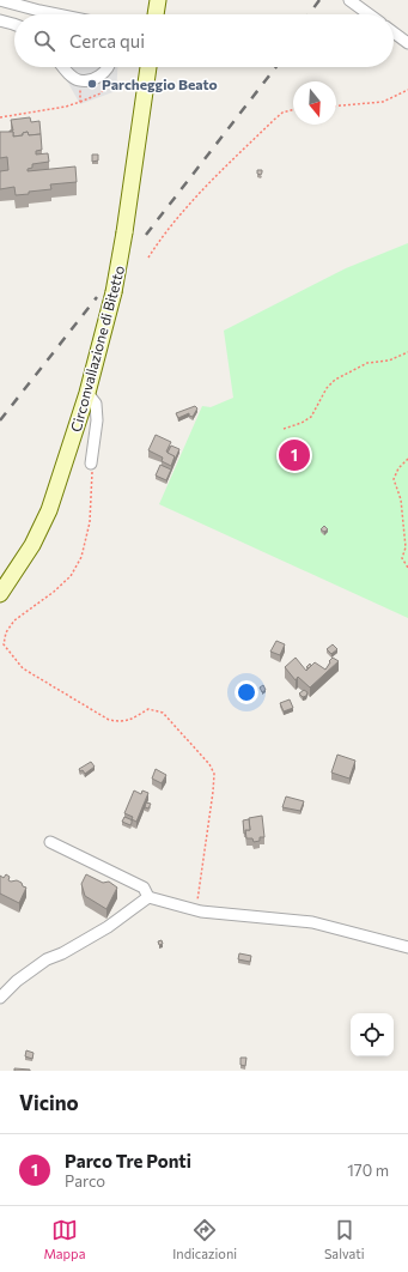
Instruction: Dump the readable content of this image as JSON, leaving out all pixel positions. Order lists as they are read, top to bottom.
{
  "streets": {
    "main road": ["Circonvallazione di Bitetto"]
  },
  "places": ["Parcheggio Beato"],
  "north": "bottom",
  "page": {
    "search": "Cerca qui",
    "pins": "1",
    "heading": "Vicino",
    "list": [
      {
        "mark": "1",
        "name": "Parco Tre Ponti",
        "note": "Parco",
        "value": "170 m"
      }
    ],
    "nav": ["Mappa", "Indicazioni", "Salvati"]
  }
}
